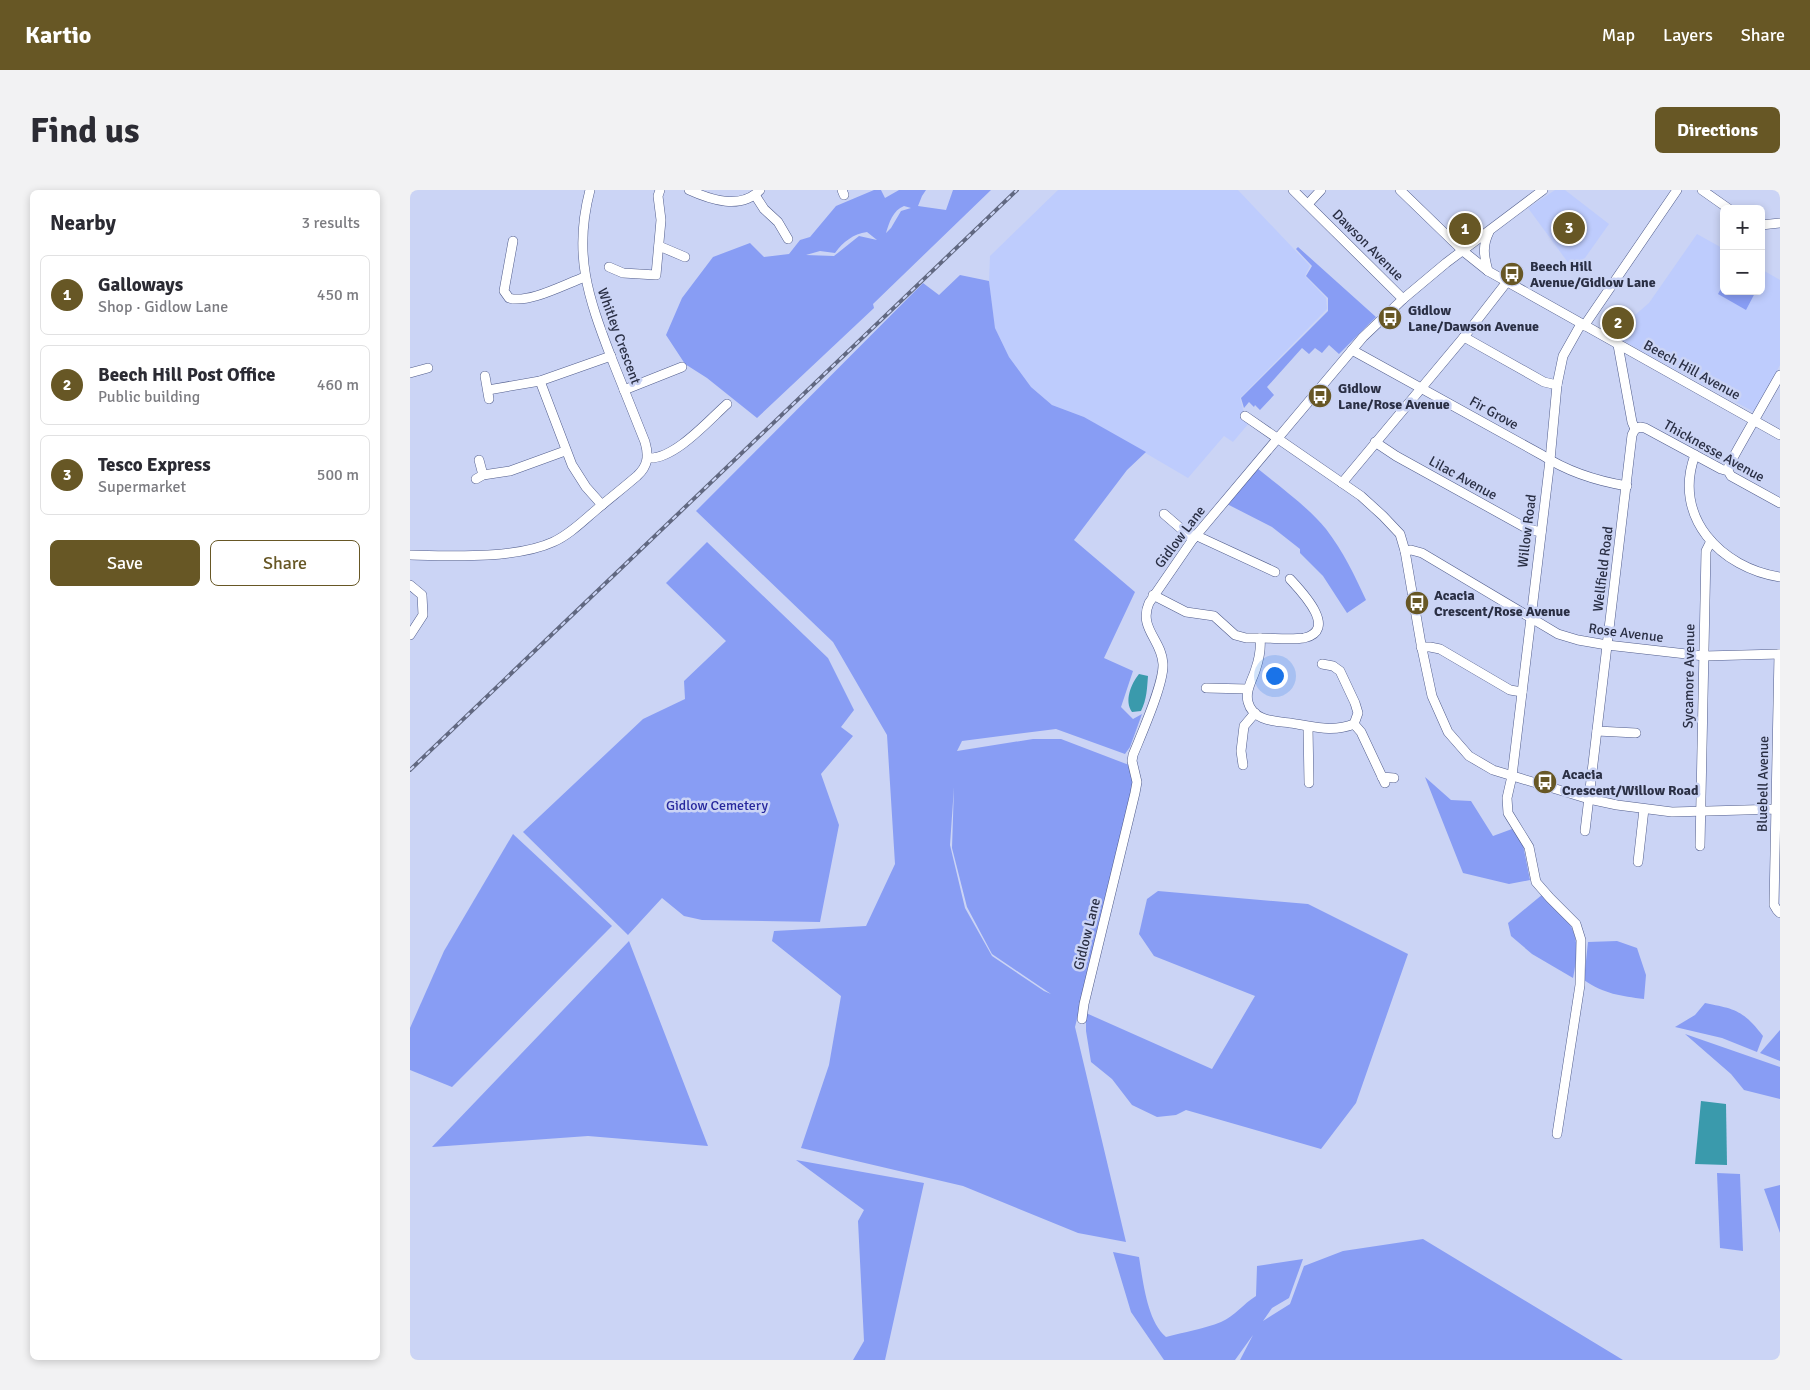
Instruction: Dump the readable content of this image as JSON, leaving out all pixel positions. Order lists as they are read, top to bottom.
{
  "streets": {
    "street": [
      "Dawson Avenue",
      "Whitley Crescent",
      "Beech Hill Avenue",
      "Fir Grove",
      "Thicknesse Avenue",
      "Lilac Avenue",
      "Willow Road",
      "Gidlow Lane",
      "Wellfield Road",
      "Rose Avenue",
      "Sycamore Avenue",
      "Bluebell Avenue"
    ]
  },
  "crossings": [
    ["Dawson Avenue", "Gidlow Lane"],
    ["Beech Hill Avenue", "Willow Road"],
    ["Beech Hill Avenue", "Gidlow Lane"],
    ["Beech Hill Avenue", "Wellfield Road"],
    ["Fir Grove", "Willow Road"],
    ["Fir Grove", "Gidlow Lane"],
    ["Fir Grove", "Wellfield Road"],
    ["Thicknesse Avenue", "Wellfield Road"],
    ["Lilac Avenue", "Willow Road"],
    ["Willow Road", "Rose Avenue"],
    ["Wellfield Road", "Rose Avenue"],
    ["Rose Avenue", "Sycamore Avenue"],
    ["Rose Avenue", "Bluebell Avenue"]
  ],
  "parks": ["Gidlow Cemetery"],
  "places": {
    "bus stop": [
      "Beech Hill Avenue/Gidlow Lane",
      "Gidlow Lane/Dawson Avenue",
      "Gidlow Lane/Rose Avenue",
      "Acacia Crescent/Rose Avenue",
      "Acacia Crescent/Willow Road"
    ]
  },
  "page": {
    "header": "Kartio",
    "nav": ["Map", "Layers", "Share"],
    "buttons": [
      "Directions",
      ["Save", "Share"]
    ],
    "title": "Find us",
    "heading": ["Nearby", "3 results"],
    "map_buttons": ["+", "−"],
    "pins": ["3", "1", "2"],
    "list": [
      {
        "mark": "1",
        "name": "Galloways",
        "note": "Shop · Gidlow Lane",
        "value": "450 m"
      },
      {
        "mark": "2",
        "name": "Beech Hill Post Office",
        "note": "Public building",
        "value": "460 m"
      },
      {
        "mark": "3",
        "name": "Tesco Express",
        "note": "Supermarket",
        "value": "500 m"
      }
    ]
  }
}
